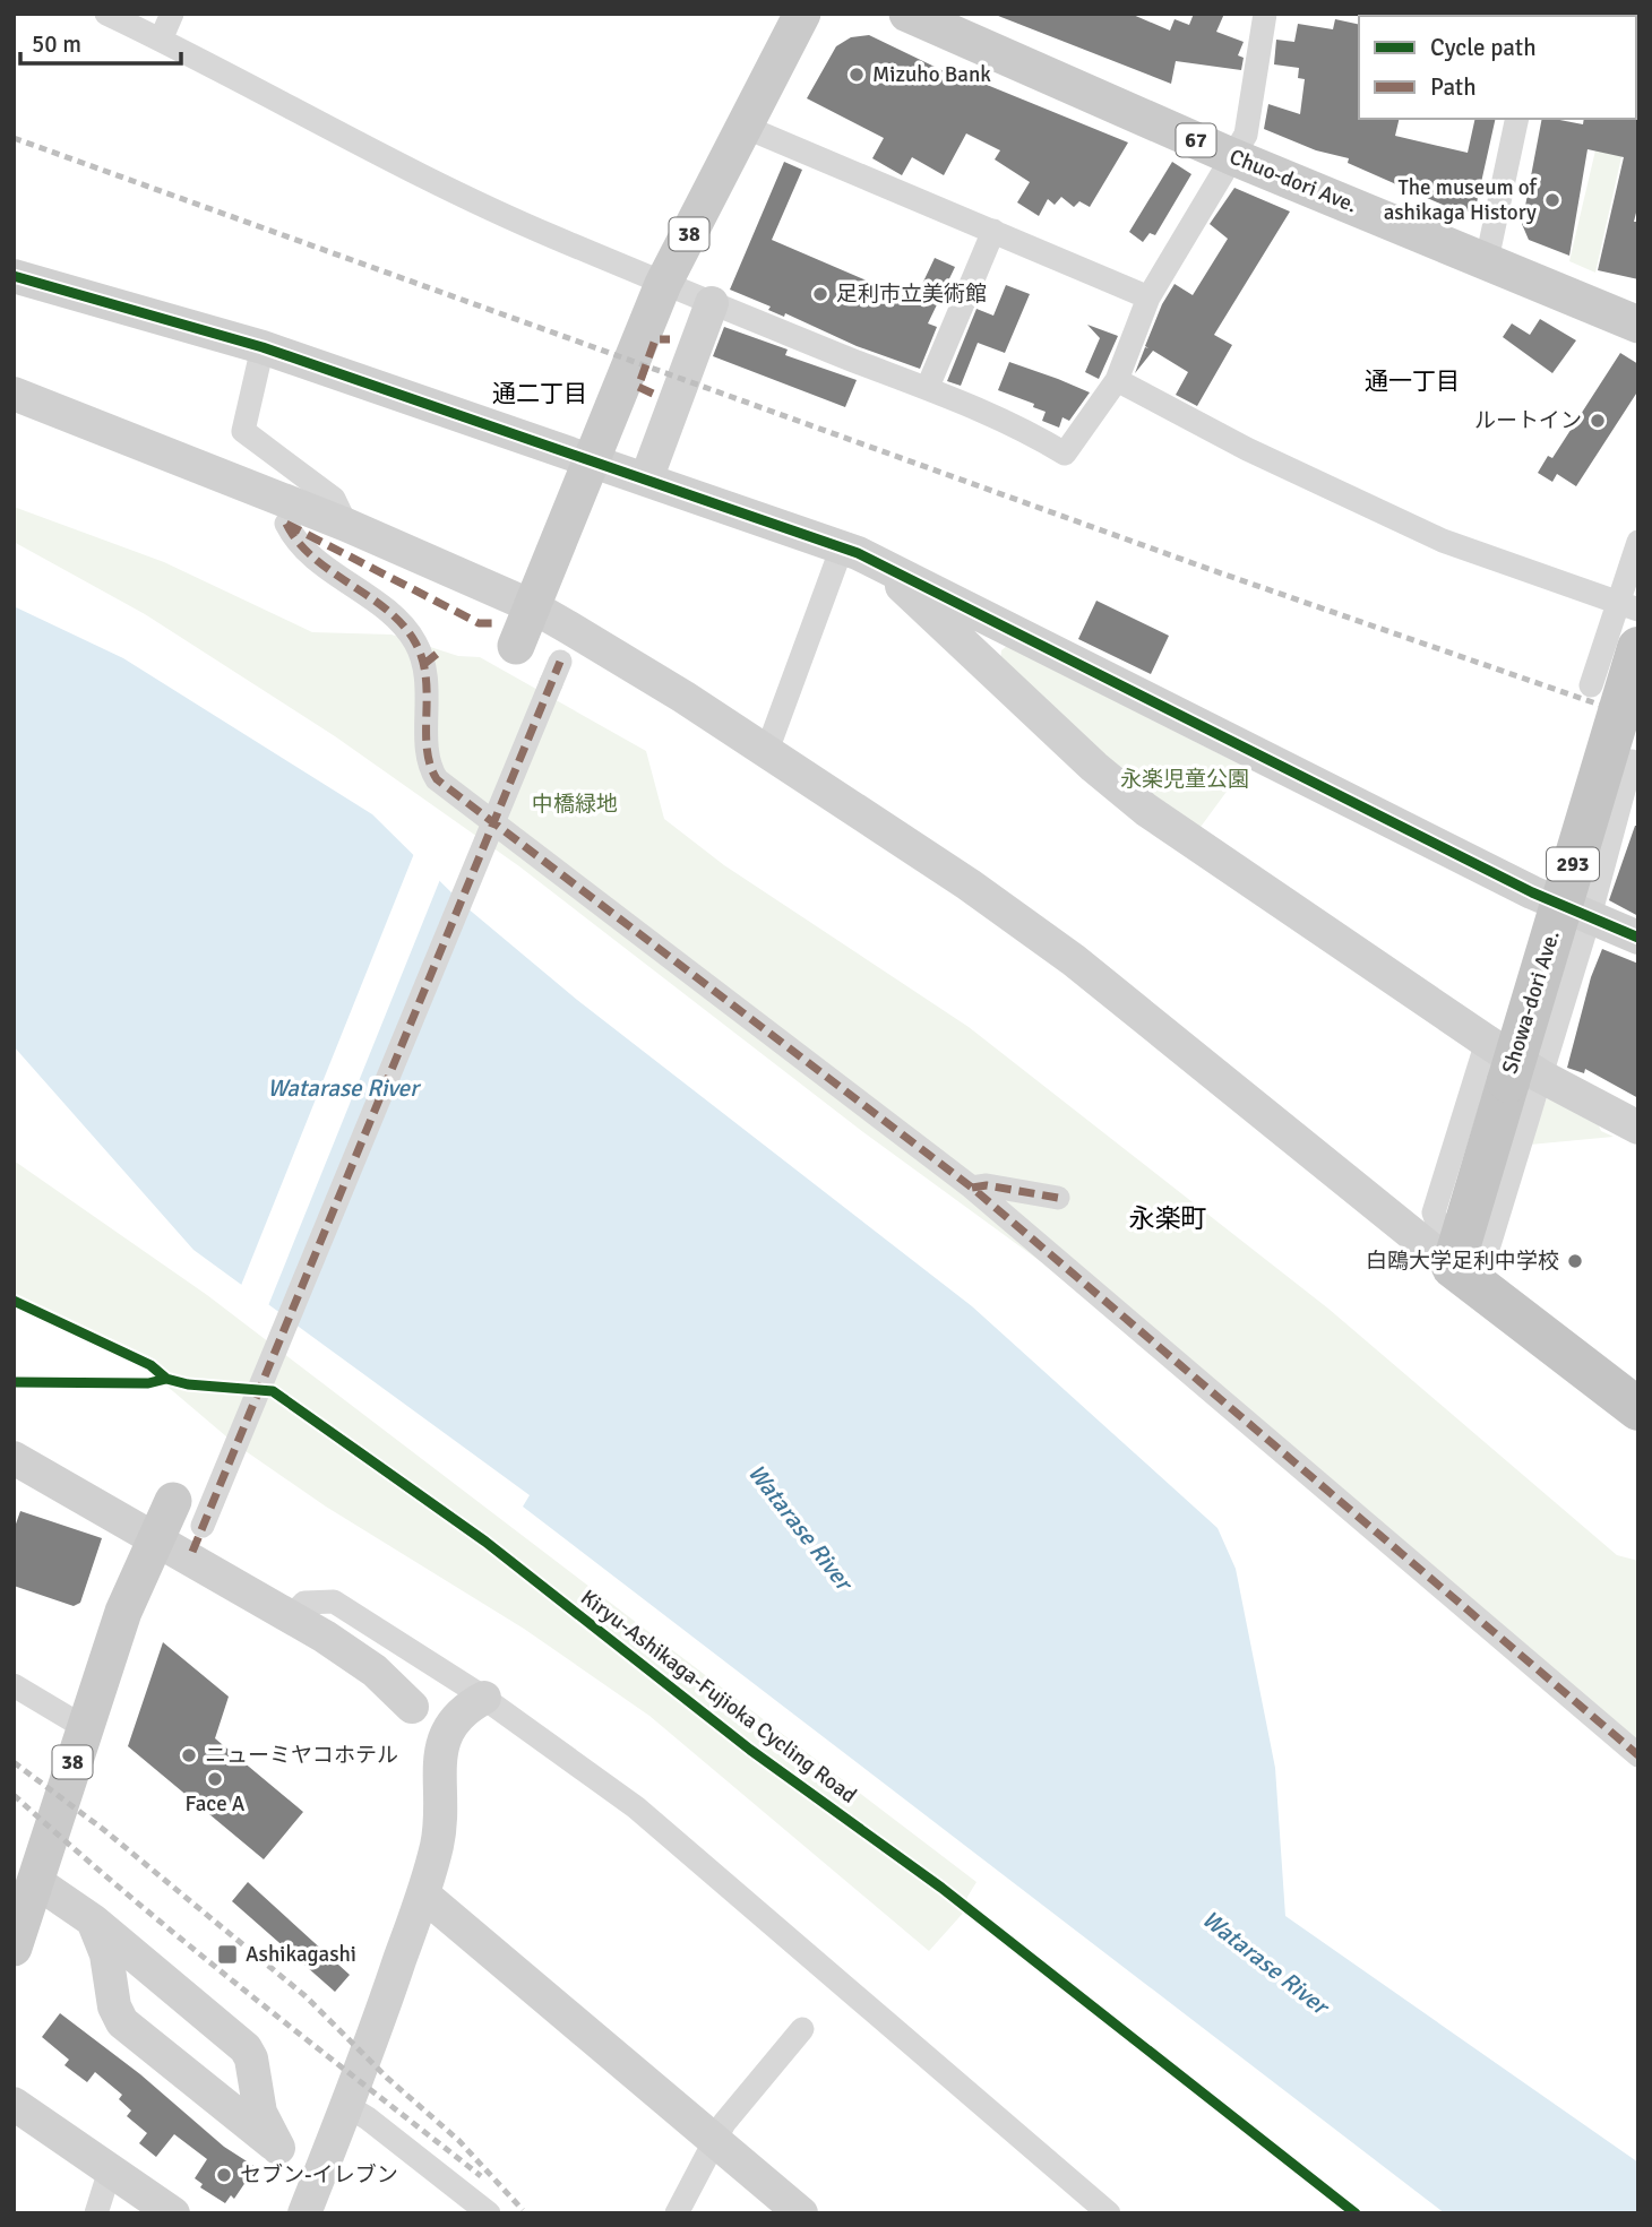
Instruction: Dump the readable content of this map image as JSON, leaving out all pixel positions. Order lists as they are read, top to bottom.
{
  "streets": {
    "highway": ["293", "Showa-dori Ave."],
    "main road": ["67", "Chuo-dori Ave.", "38"],
    "cycle path": ["Kiryu-Ashikaga-Fujioka Cycling Road"]
  },
  "districts": ["通一丁目", "通二丁目", "永楽町"],
  "water": ["Watarase River"],
  "parks": ["永楽児童公園", "中橋緑地"],
  "places": {
    "other": [
      "Mizuho Bank",
      "The museum of ashikaga History",
      "足利市立美術館",
      "ルートイン",
      "白鴎大学足利中学校",
      "ニューミヤコホテル",
      "Face A",
      "セブン-イレブン"
    ],
    "transit": ["Ashikagashi"]
  },
  "legend": ["Cycle path", "Path"],
  "scale_bar": "50 m"
}
